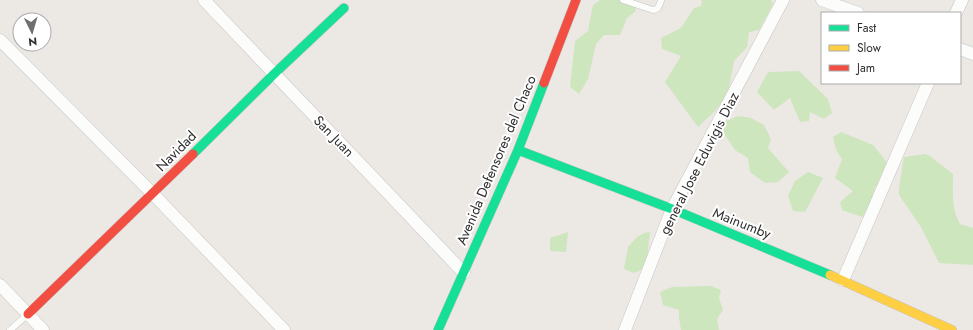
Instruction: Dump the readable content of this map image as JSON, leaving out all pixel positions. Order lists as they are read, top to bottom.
{
  "streets": {
    "street": [
      "San Juan",
      "Navidad",
      "Avenida Defensores del Chaco",
      "general Jose Eduvigis Diaz",
      "Mainumby"
    ]
  },
  "crossings": [
    ["San Juan", "Navidad"],
    ["San Juan", "Avenida Defensores del Chaco"],
    ["Avenida Defensores del Chaco", "Mainumby"],
    ["general Jose Eduvigis Diaz", "Mainumby"]
  ],
  "legend": ["Fast", "Slow", "Jam"],
  "north": "bottom"
}
